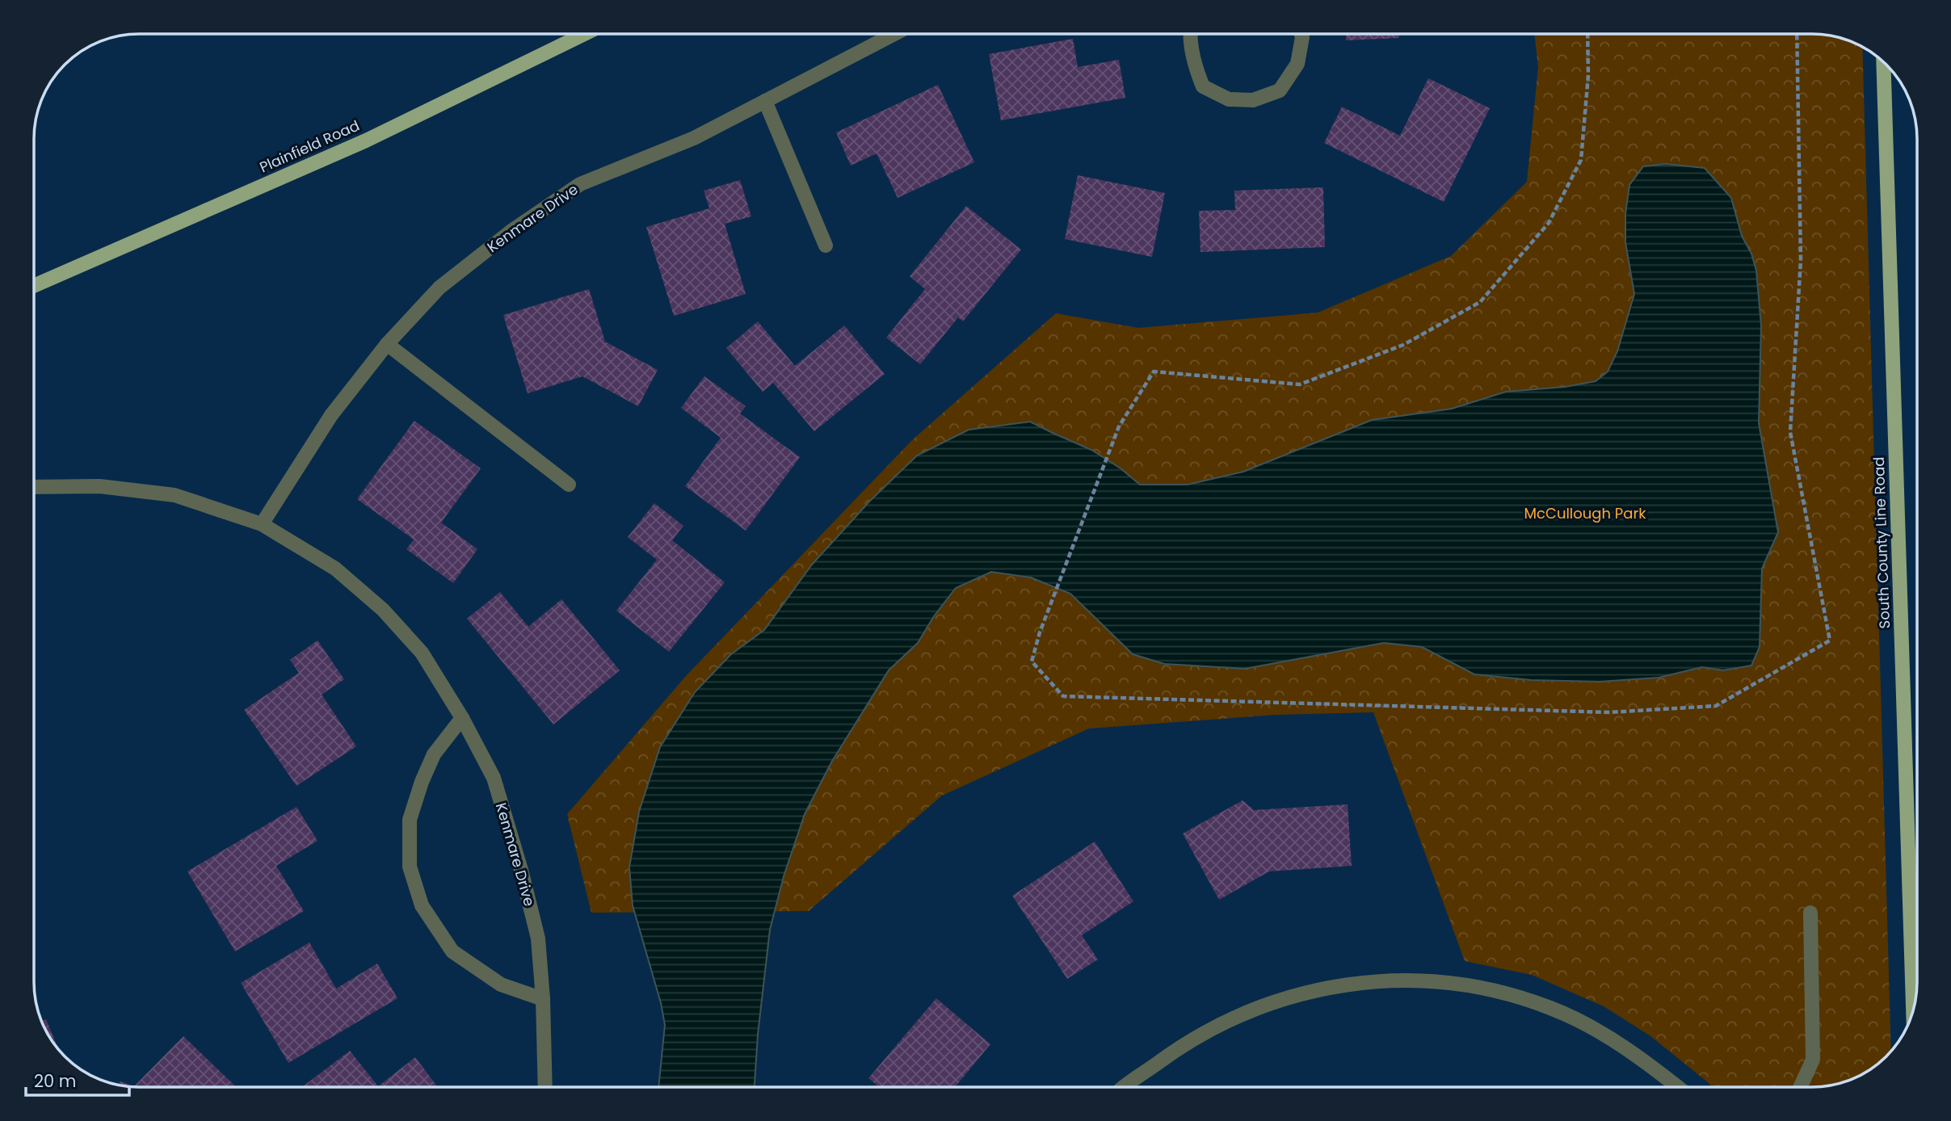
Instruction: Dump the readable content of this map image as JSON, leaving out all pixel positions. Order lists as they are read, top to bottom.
{
  "streets": {
    "main road": ["Plainfield Road", "South County Line Road"],
    "street": ["Kenmare Drive"]
  },
  "parks": ["McCullough Park"],
  "scale_bar": "20 m"
}
